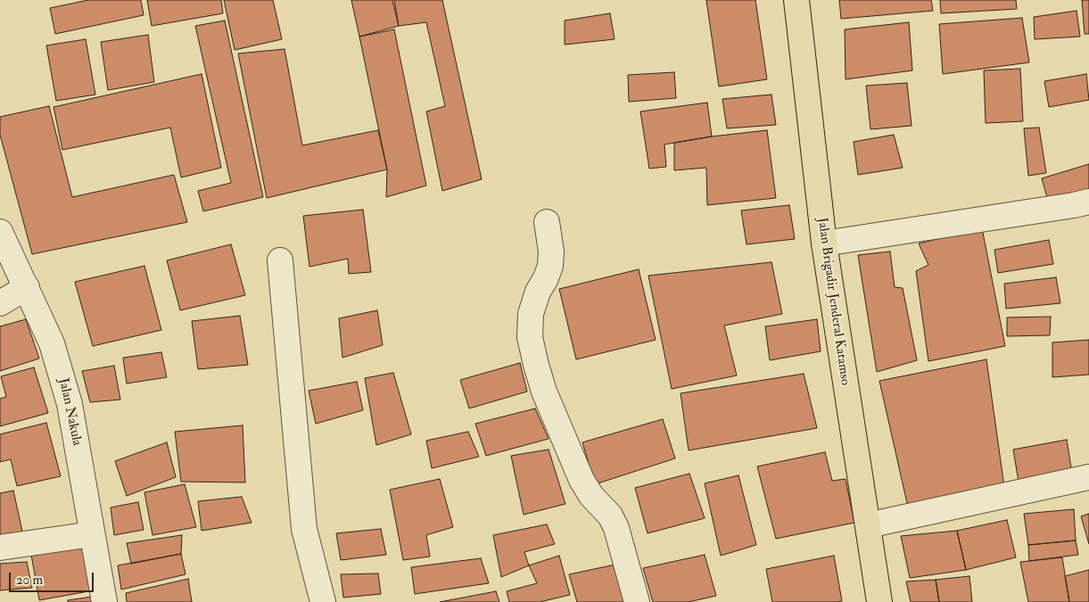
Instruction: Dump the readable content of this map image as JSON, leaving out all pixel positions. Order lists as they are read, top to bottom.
{
  "streets": {
    "main road": ["Jalan Brigadir Jenderal Katamso"],
    "street": ["Jalan Nakula"]
  },
  "scale_bar": "20 m"
}
